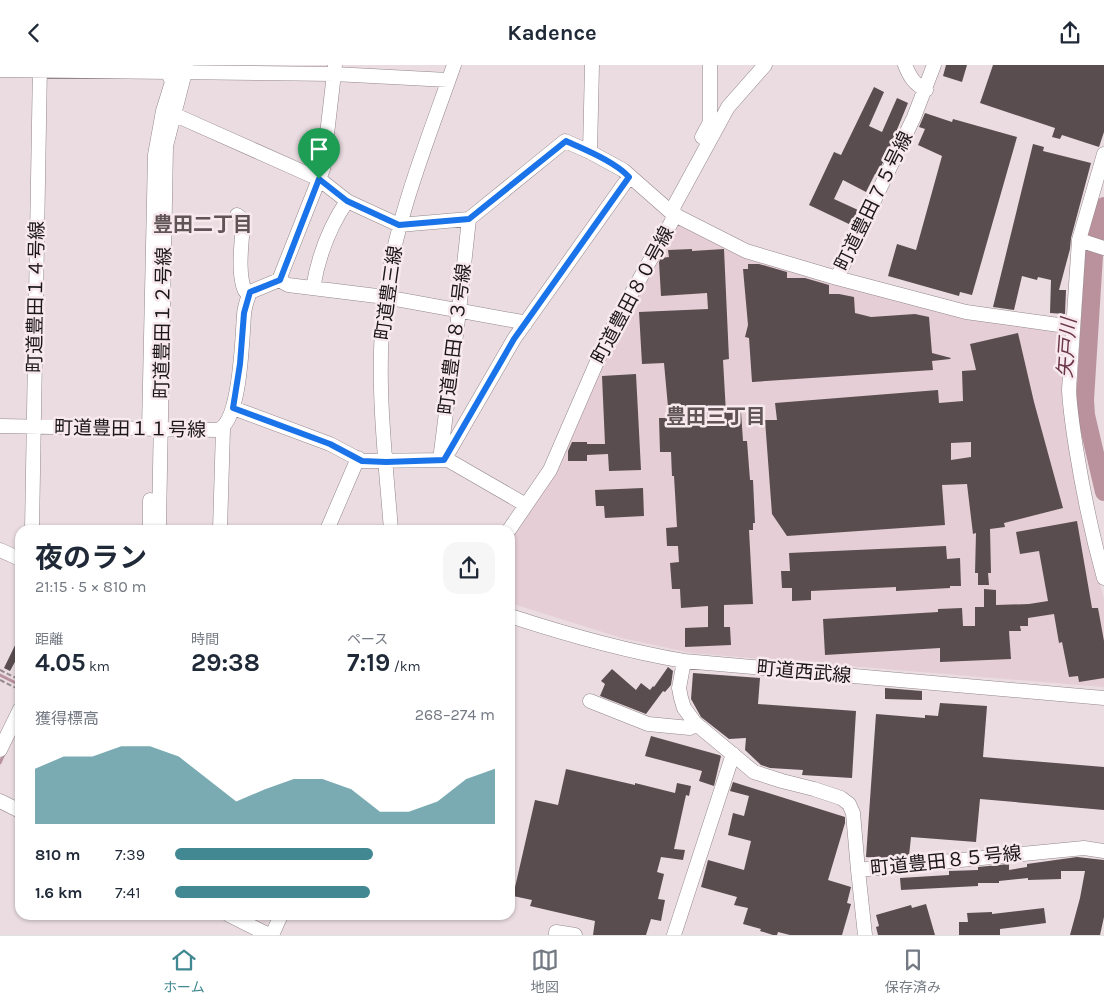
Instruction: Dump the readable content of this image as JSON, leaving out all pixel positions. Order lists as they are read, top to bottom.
{
  "streets": {
    "street": [
      "町道豊田７５号線",
      "町道豊三線",
      "町道豊田８０号線",
      "町道豊田１４号線",
      "町道豊田１２号線",
      "町道豊田８３号線",
      "町道豊田１１号線",
      "町道西武線",
      "町道豊田８５号線"
    ]
  },
  "crossings": [
    ["町道豊田７５号線", "町道豊田８０号線"],
    ["町道豊田７５号線", "町道豊田８３号線"],
    ["町道豊田１４号線", "町道豊田１１号線"],
    ["町道豊田１２号線", "町道豊田１１号線"],
    ["町道西武線", "町道豊田８５号線"]
  ],
  "districts": ["豊田二丁目", "豊田三丁目"],
  "water": ["矢戸川"],
  "page": {
    "header": "Kadence",
    "heading": ["夜のラン", "21:15 · 5 × 810 m"],
    "stats": [
      ["距離", "4.05 km"],
      ["時間", "29:38"],
      ["ペース", "7:19 /km"]
    ],
    "chart": ["獲得標高", "268–274 m"],
    "list": [
      {
        "name": "810 m",
        "note": "7:39"
      },
      {
        "name": "1.6 km",
        "note": "7:41"
      }
    ],
    "tabs": ["ホーム", "地図", "保存済み"]
  }
}
